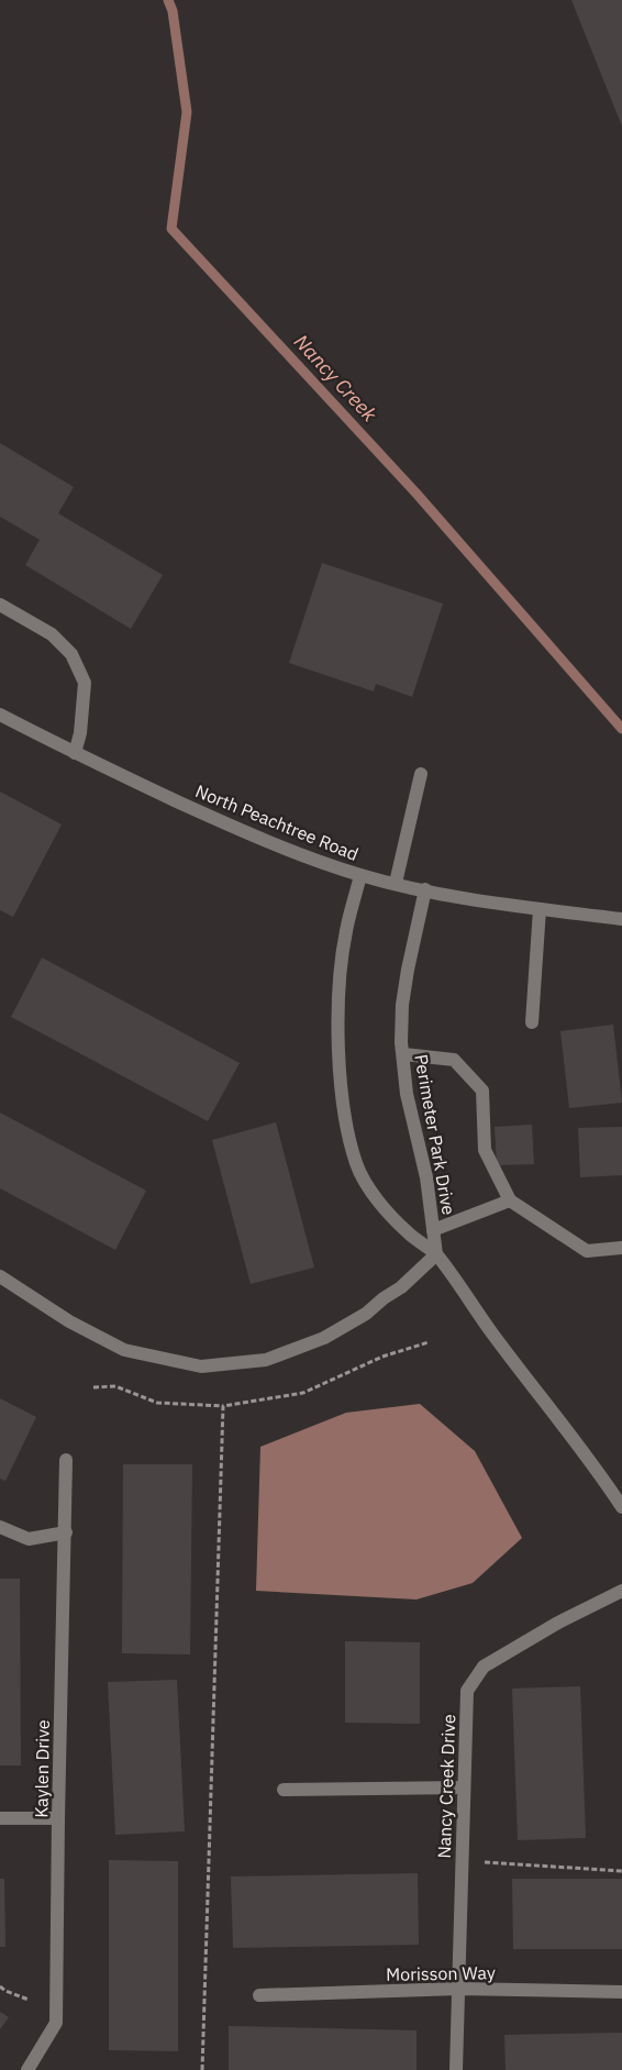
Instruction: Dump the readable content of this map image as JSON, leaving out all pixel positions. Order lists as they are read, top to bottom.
{
  "streets": {
    "street": [
      "North Peachtree Road",
      "Perimeter Park Drive",
      "Kaylen Drive",
      "Nancy Creek Drive",
      "Morisson Way"
    ]
  },
  "crossings": [
    ["North Peachtree Road", "Perimeter Park Drive"],
    ["Nancy Creek Drive", "Morisson Way"]
  ],
  "water": ["Nancy Creek"]
}
